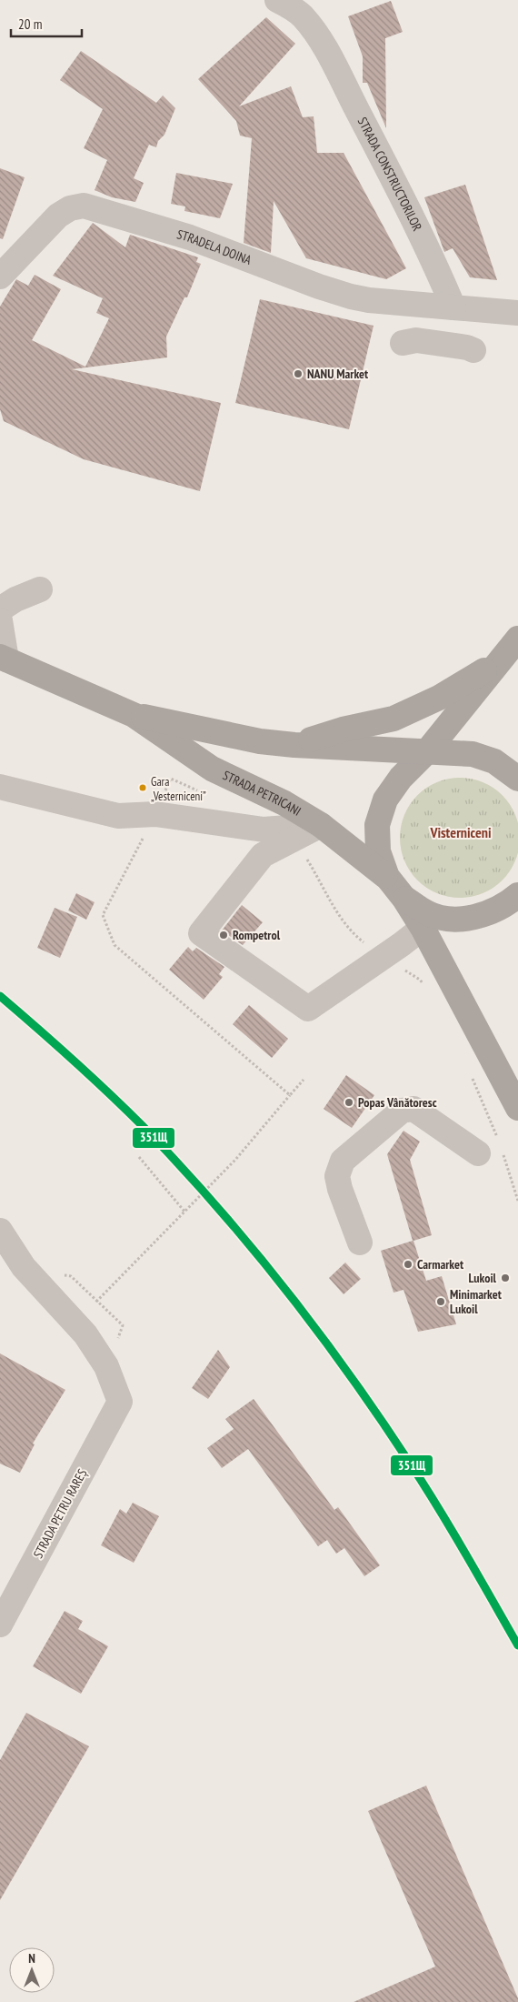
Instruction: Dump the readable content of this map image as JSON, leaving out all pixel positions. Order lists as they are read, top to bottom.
{
  "streets": {
    "main road": ["STRADA PETRICANI"],
    "street": ["STRADA CONSTRUCTORILOR", "STRADELA DOINA", "STRADA PETRU RAREȘ"]
  },
  "crossings": [
    ["STRADA CONSTRUCTORILOR", "STRADELA DOINA"]
  ],
  "districts": ["Visterniceni"],
  "places": [
    "NANU Market",
    "Gara „Vesterniceni”",
    "Rompetrol",
    "Popas Vânătoresc",
    "Carmarket",
    "Lukoil",
    "Minimarket Lukoil"
  ],
  "lines": ["transit line 351Щ"],
  "scale_bar": "20 m",
  "north": "top"
}
